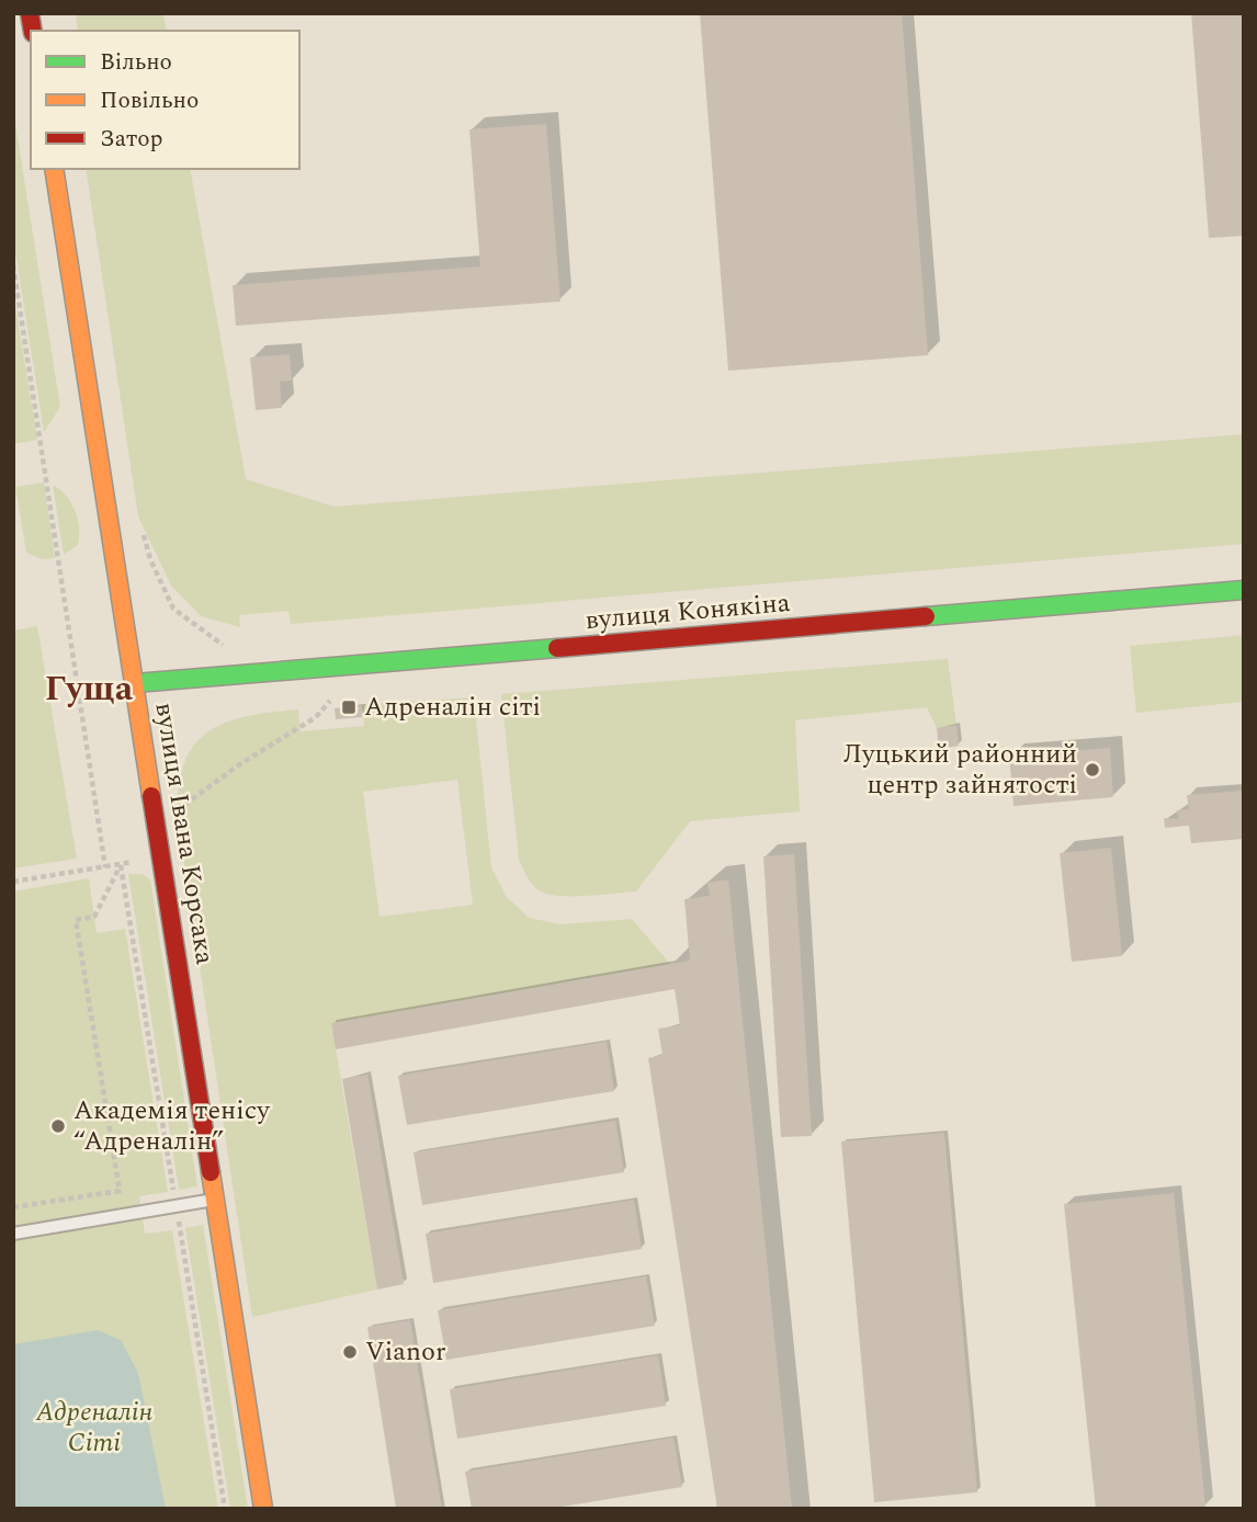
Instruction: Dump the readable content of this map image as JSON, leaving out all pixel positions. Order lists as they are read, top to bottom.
{
  "streets": {
    "street": ["вулиця Конякіна", "вулиця Івана Корсака"]
  },
  "crossings": [
    ["вулиця Конякіна", "вулиця Івана Корсака"]
  ],
  "districts": ["Гуща"],
  "parks": ["Адреналін Сіті"],
  "places": {
    "transit": ["Адреналін сіті"],
    "other": ["Луцький районний центр зайнятості", "Академія тенісу “Адреналін”", "Vianor"]
  },
  "legend": ["Вільно", "Повільно", "Затор"]
}
